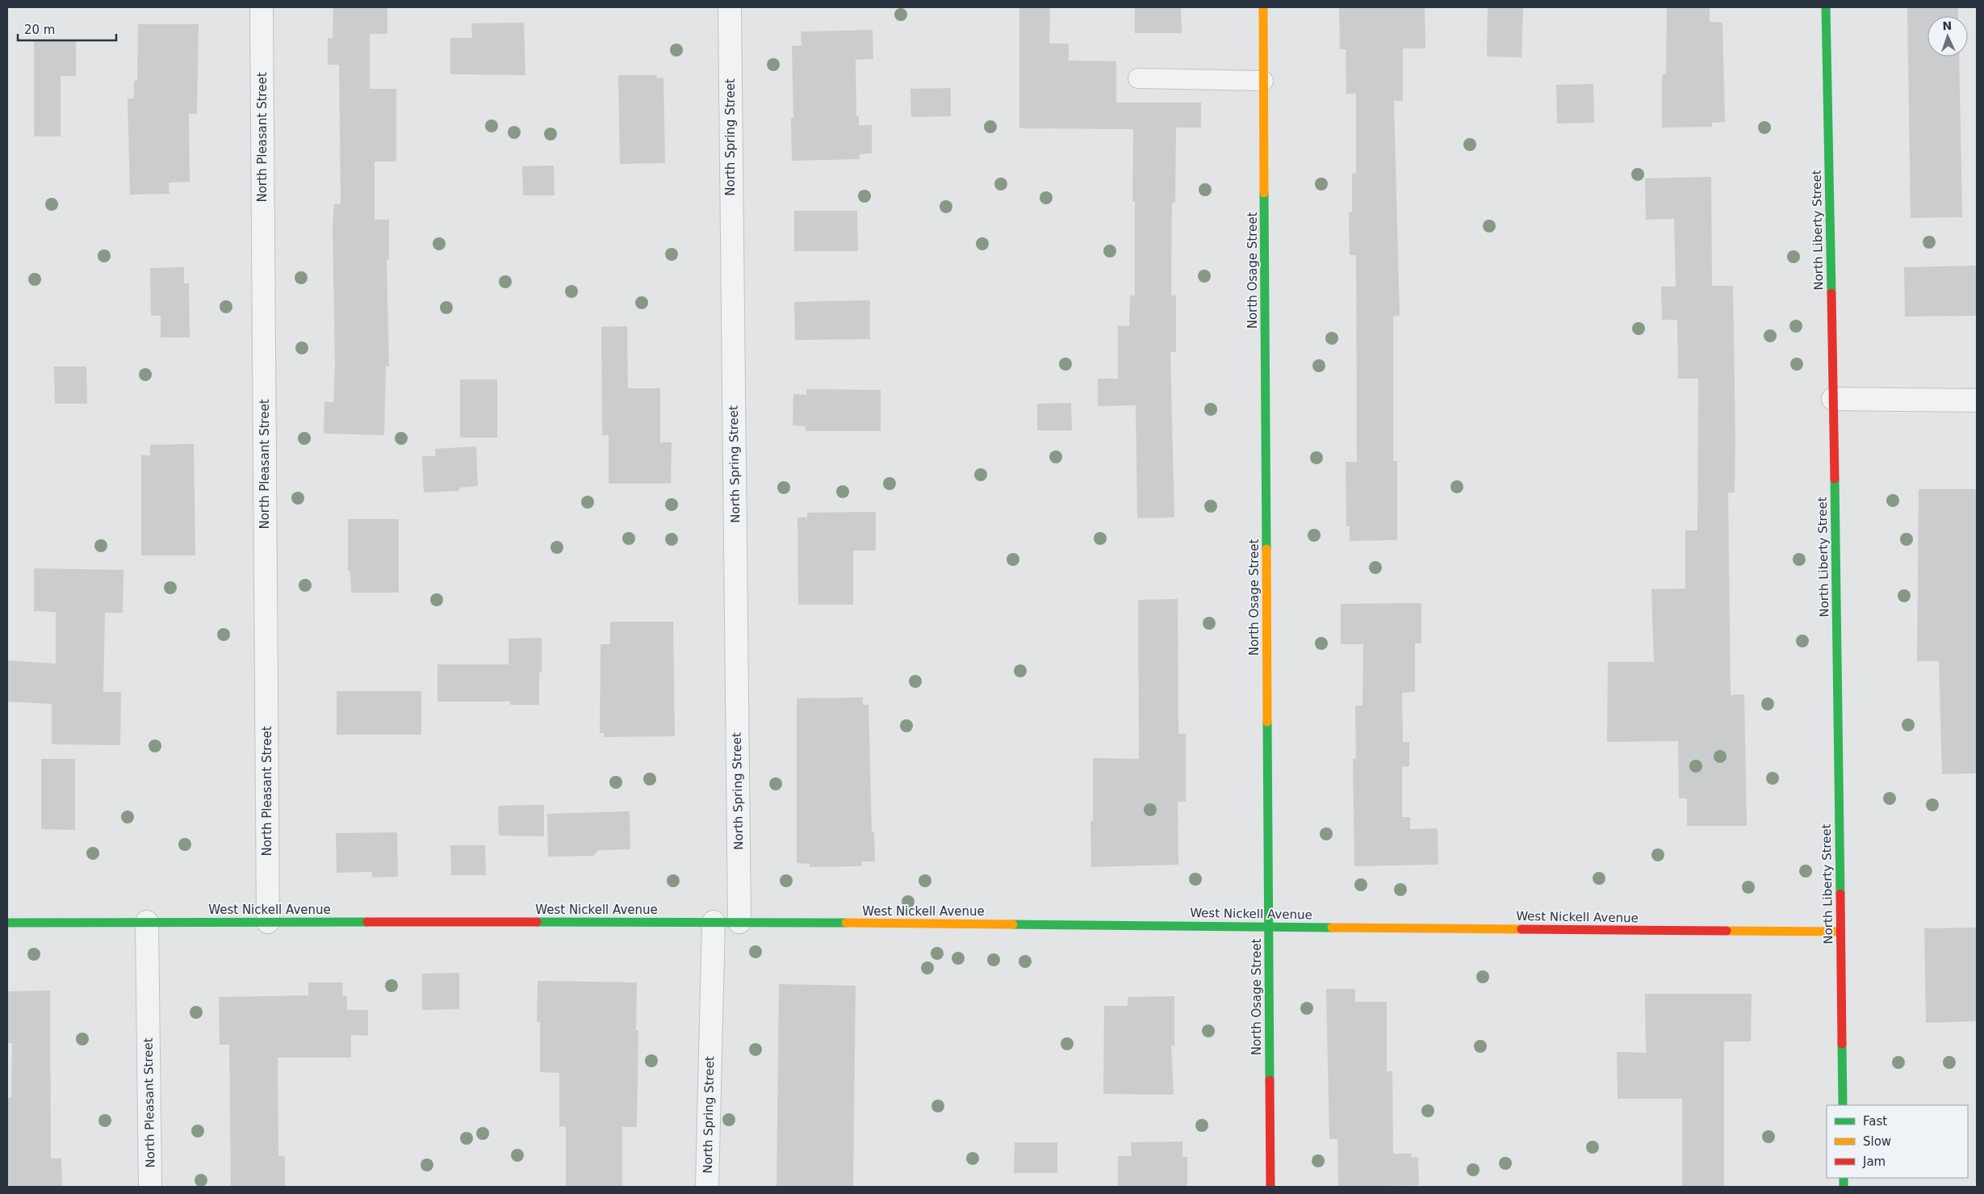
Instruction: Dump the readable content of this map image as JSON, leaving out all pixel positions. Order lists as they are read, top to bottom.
{
  "streets": {
    "street": [
      "North Pleasant Street",
      "North Spring Street",
      "North Liberty Street",
      "North Osage Street",
      "West Nickell Avenue"
    ]
  },
  "crossings": [
    ["North Pleasant Street", "West Nickell Avenue"],
    ["North Spring Street", "West Nickell Avenue"],
    ["North Liberty Street", "West Nickell Avenue"],
    ["North Osage Street", "West Nickell Avenue"]
  ],
  "legend": ["Fast", "Slow", "Jam"],
  "scale_bar": "20 m",
  "north": "top"
}
